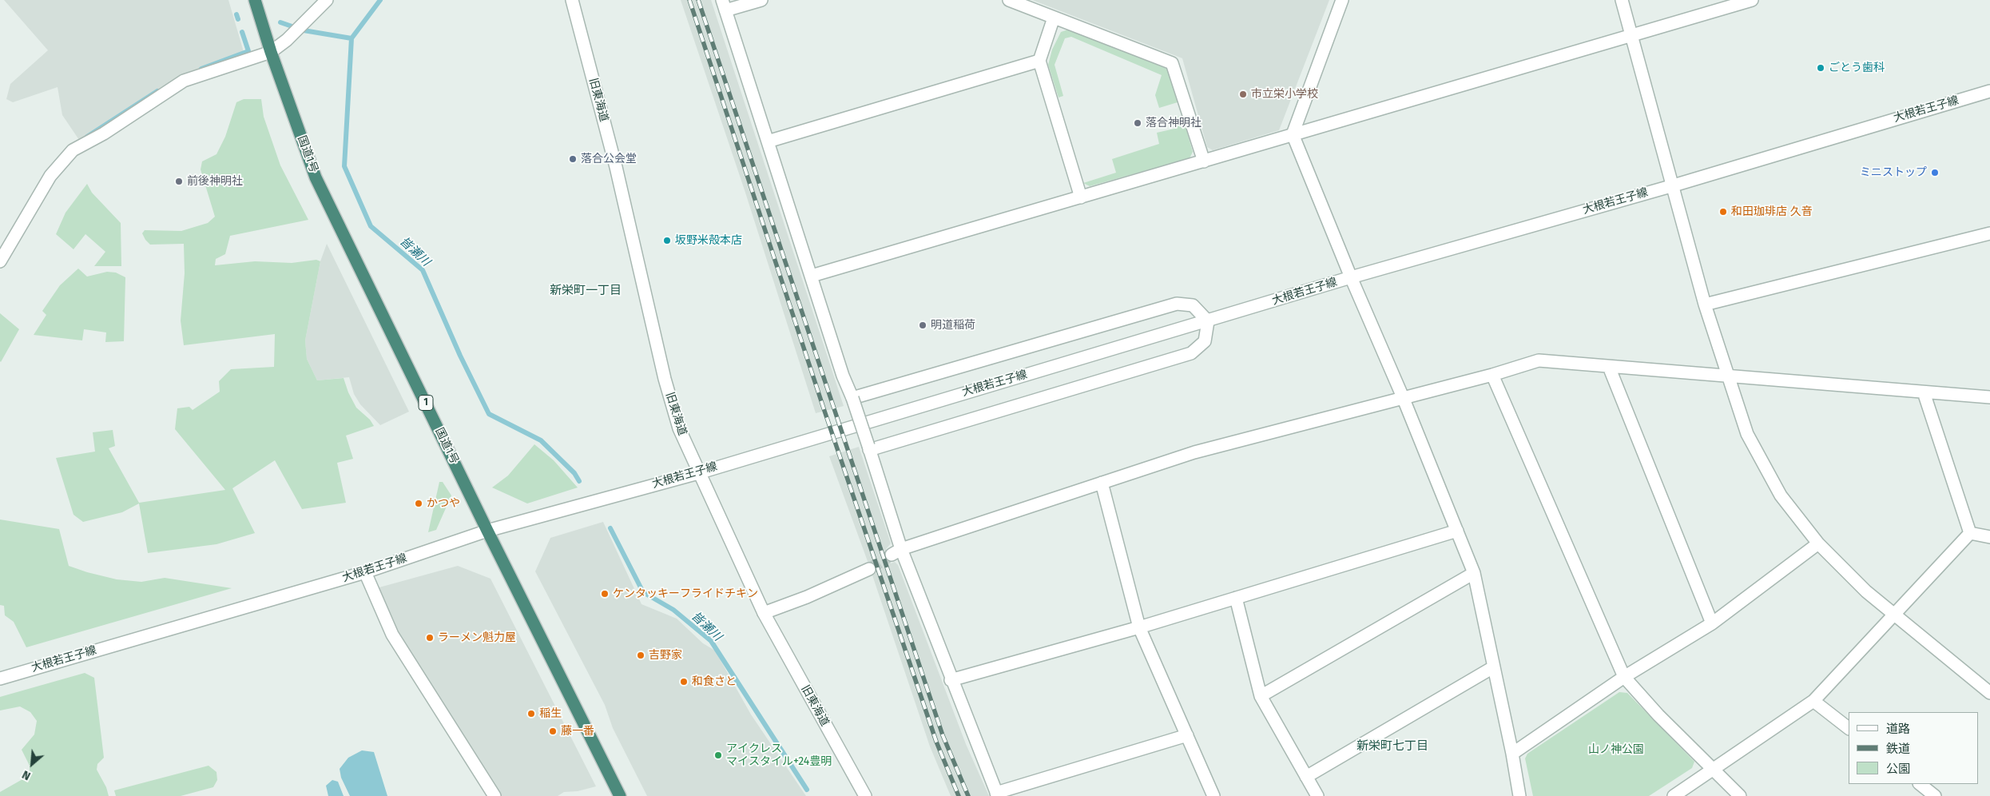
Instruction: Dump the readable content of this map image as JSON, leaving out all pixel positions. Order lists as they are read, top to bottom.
{
  "streets": {
    "highway": ["国道1号", "1"],
    "street": ["旧東海道", "大根若王子線"]
  },
  "crossings": [
    ["旧東海道", "大根若王子線"],
    ["大根若王子線", "国道1号"]
  ],
  "districts": ["新栄町一丁目", "新栄町七丁目"],
  "water": ["皆瀬川"],
  "parks": ["山ノ神公園"],
  "places": [
    "ごとう歯科",
    "市立栄小学校",
    "落合神明社",
    "落合公会堂",
    "ミニストップ",
    "前後神明社",
    "和田珈琲店 久音",
    "坂野米殻本店",
    "明道稲荷",
    "かつや",
    "ケンタッキーフライドチキン",
    "ラーメン魁力屋",
    "吉野家",
    "和食さと",
    "稲生",
    "藤一番",
    "アイクレス マイスタイル+24豊明"
  ],
  "legend": ["道路", "鉄道", "公園"],
  "north": "bottom left"
}
